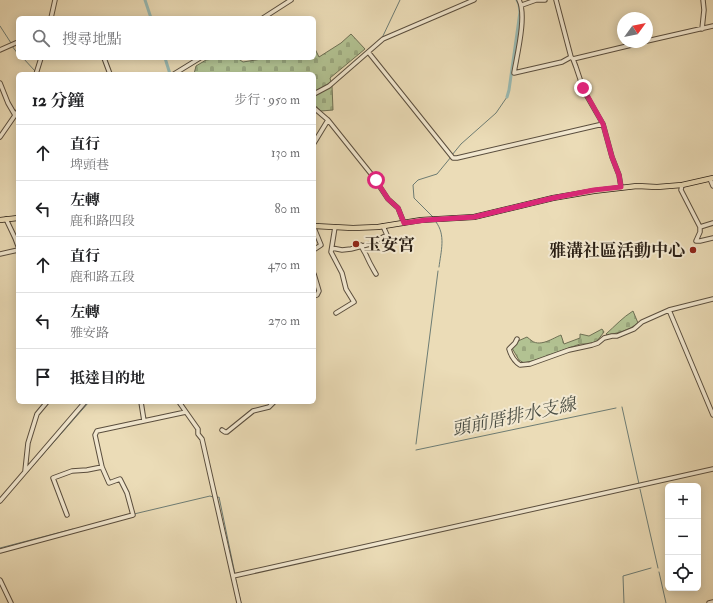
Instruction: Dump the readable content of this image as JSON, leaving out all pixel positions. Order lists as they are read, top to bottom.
{
  "water": ["頭前厝排水支線"],
  "places": ["玉安宮", "雅溝社區活動中心"],
  "north": "top right",
  "page": {
    "search": "搜尋地點",
    "heading": ["12 分鐘", "步行 · 950 m"],
    "list": [
      ["直行", "埤頭巷", "130 m"],
      ["左轉", "鹿和路四段", "80 m"],
      ["直行", "鹿和路五段", "470 m"],
      ["左轉", "雅安路", "270 m"],
      "抵達目的地"
    ],
    "map_buttons": ["+", "−"]
  }
}
